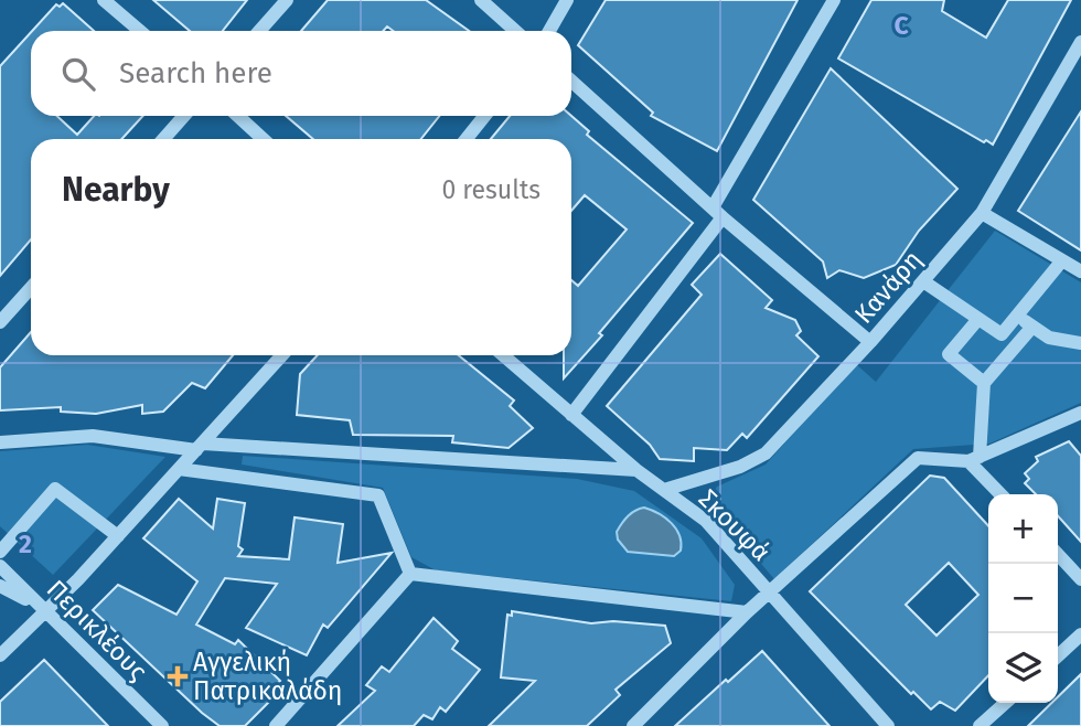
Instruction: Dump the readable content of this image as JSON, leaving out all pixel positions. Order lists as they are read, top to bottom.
{
  "streets": {
    "street": ["Κανάρη", "Σκουφά", "Περικλέους"]
  },
  "crossings": [
    ["Κανάρη", "Σκουφά"]
  ],
  "places": {
    "health": ["Αγγελική Πατρικαλάδη"]
  },
  "page": {
    "search": "Search here",
    "heading": ["Nearby", "0 results"],
    "map_buttons": ["+", "−"]
  },
  "grid": {
    "columns": ["C"],
    "rows": ["2"]
  }
}
